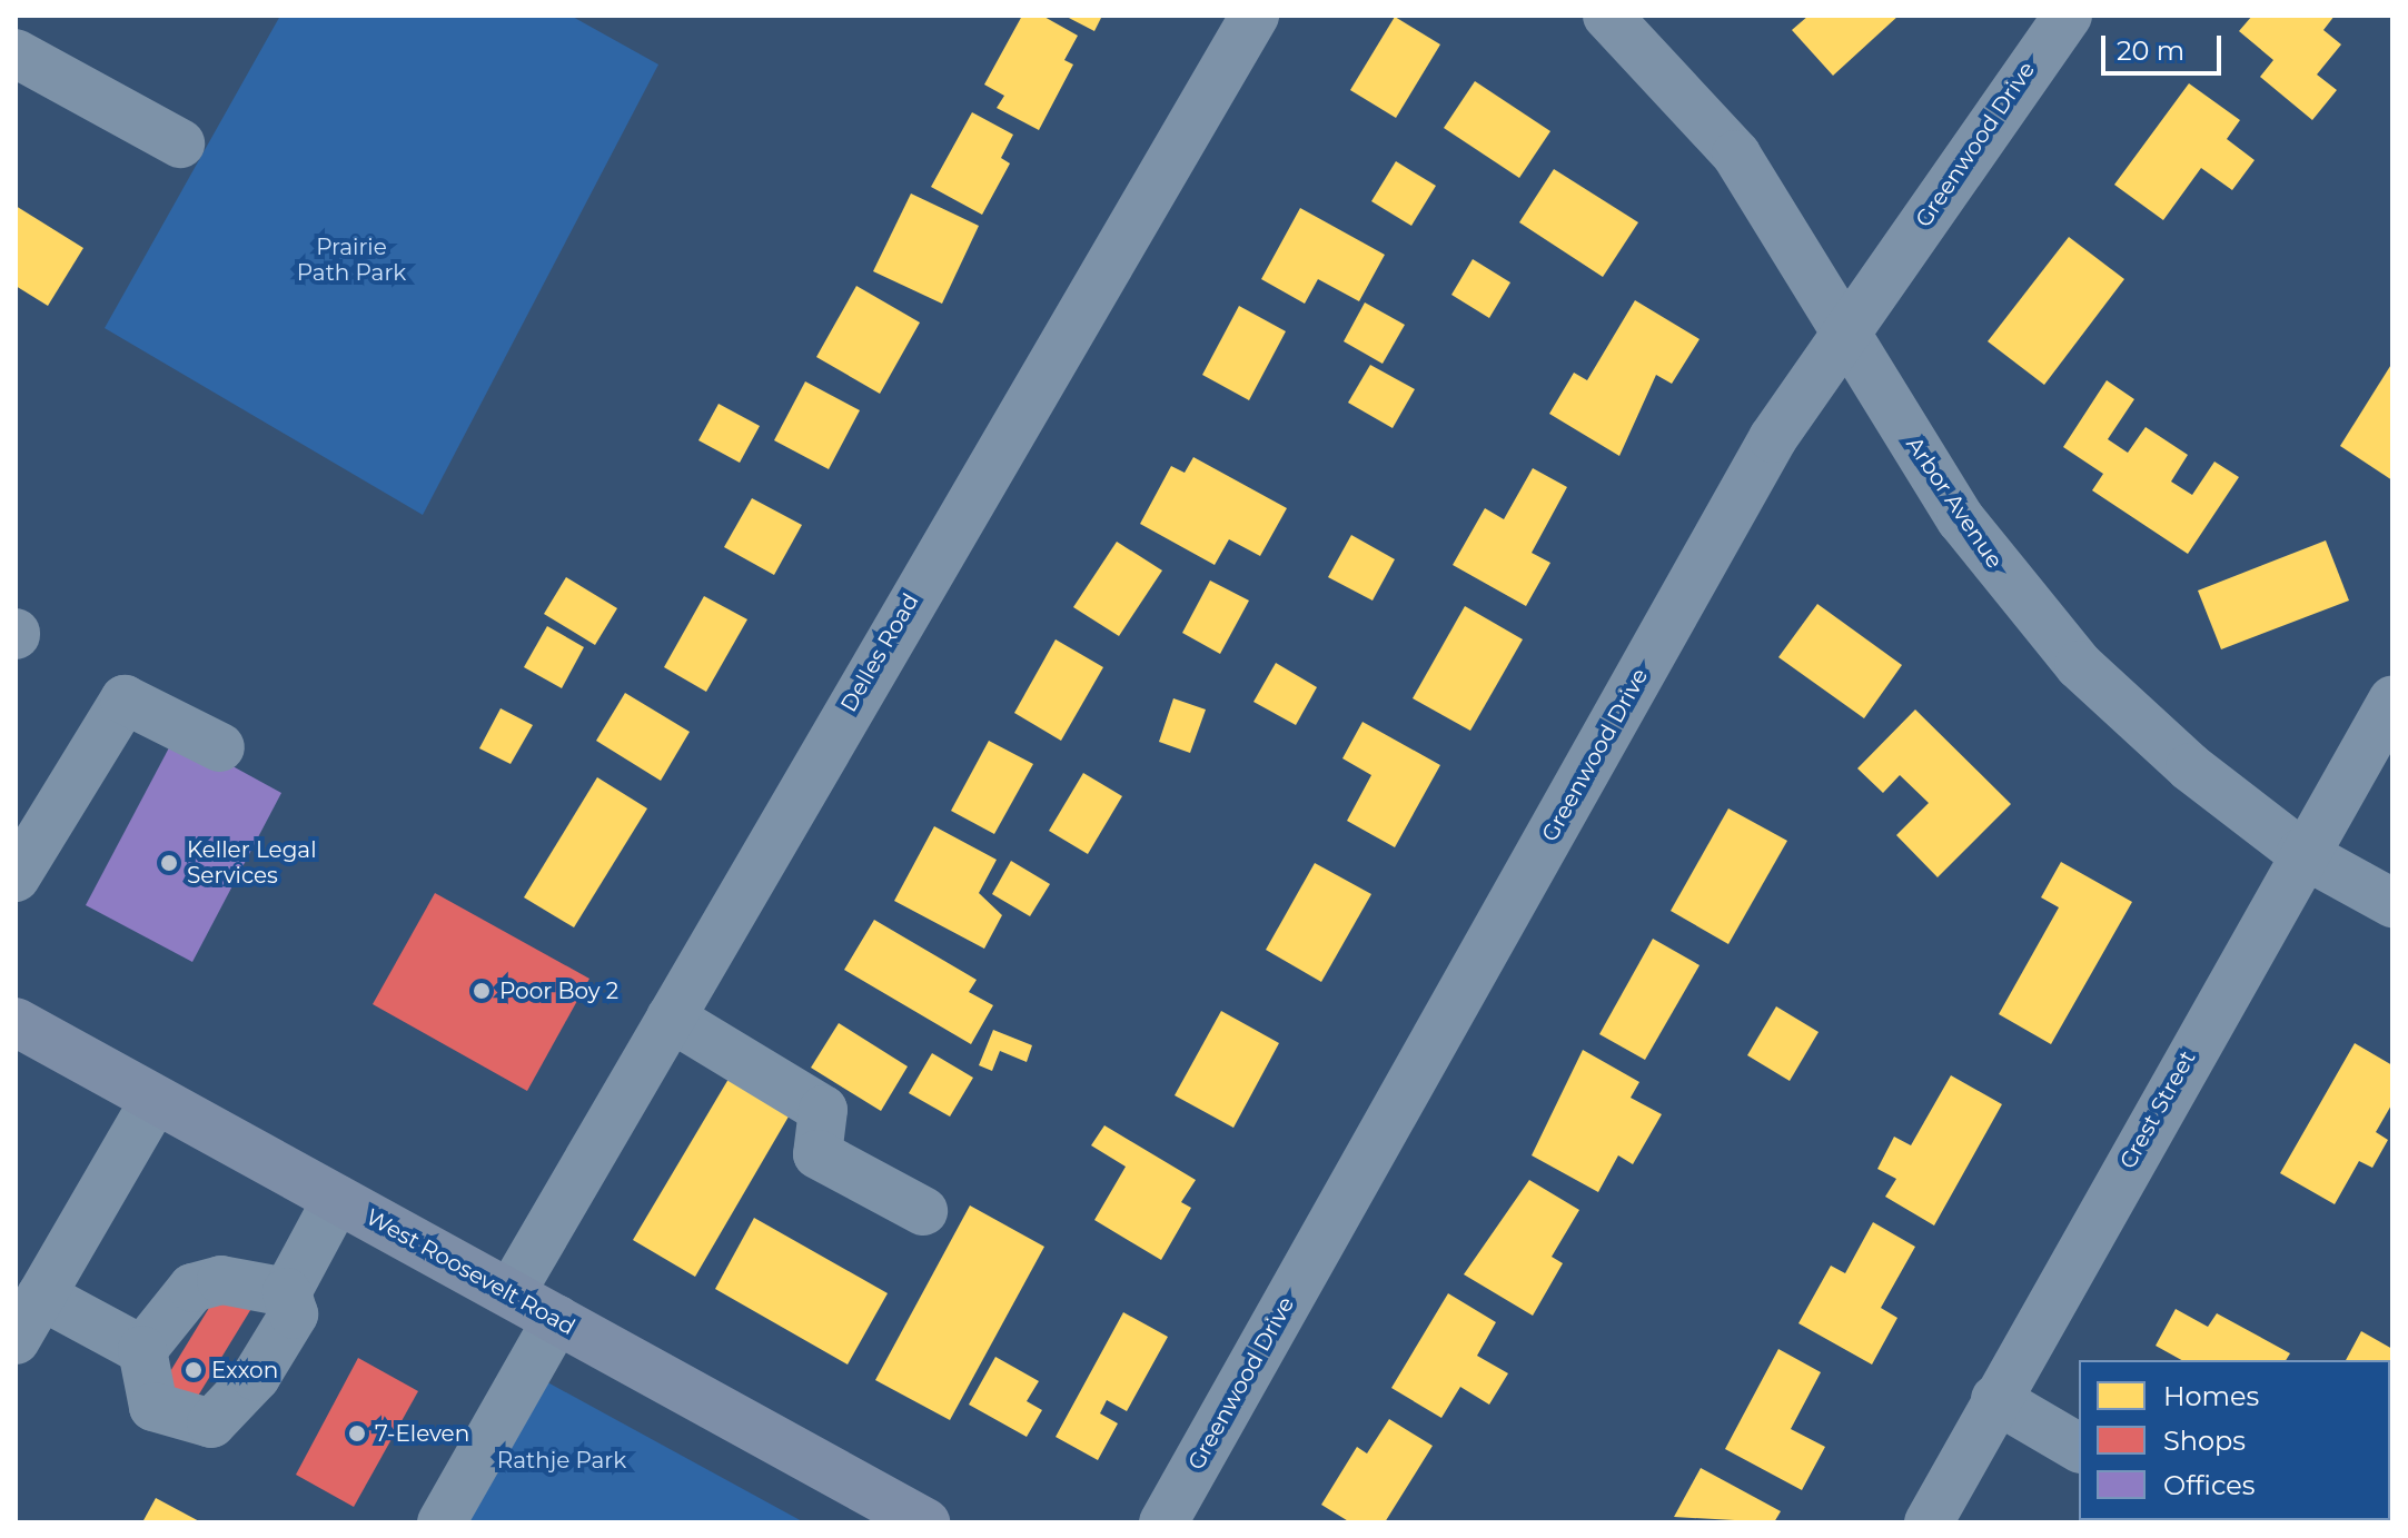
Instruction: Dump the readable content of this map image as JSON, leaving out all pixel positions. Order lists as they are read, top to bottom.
{
  "streets": {
    "main road": ["West Roosevelt Road"],
    "street": [
      "Greenwood Drive",
      "Arbor Avenue",
      "Delles Road",
      "Crest Street"
    ]
  },
  "crossings": [
    ["Greenwood Drive", "Arbor Avenue"],
    ["Arbor Avenue", "Crest Street"],
    ["Delles Road", "West Roosevelt Road"]
  ],
  "parks": ["Prairie Path Park", "Rathje Park"],
  "places": [
    "Keller Legal Services",
    "Poor Boy 2",
    "Exxon",
    "7-Eleven"
  ],
  "legend": ["Homes", "Shops", "Offices"],
  "scale_bar": "20 m"
}
